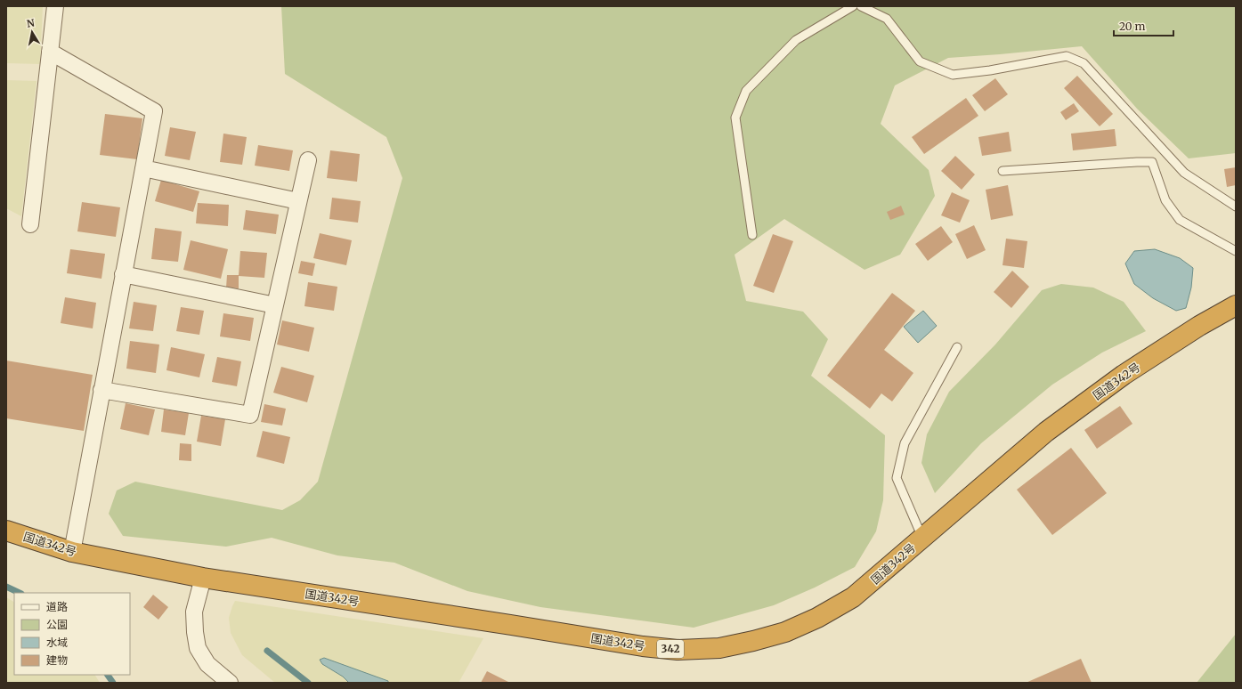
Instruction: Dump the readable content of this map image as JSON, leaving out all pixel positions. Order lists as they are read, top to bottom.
{
  "streets": {
    "highway": ["国道342号", "342"]
  },
  "legend": [
    "道路",
    "公園",
    "水域",
    "建物"
  ],
  "scale_bar": "20 m",
  "north": "top"
}
